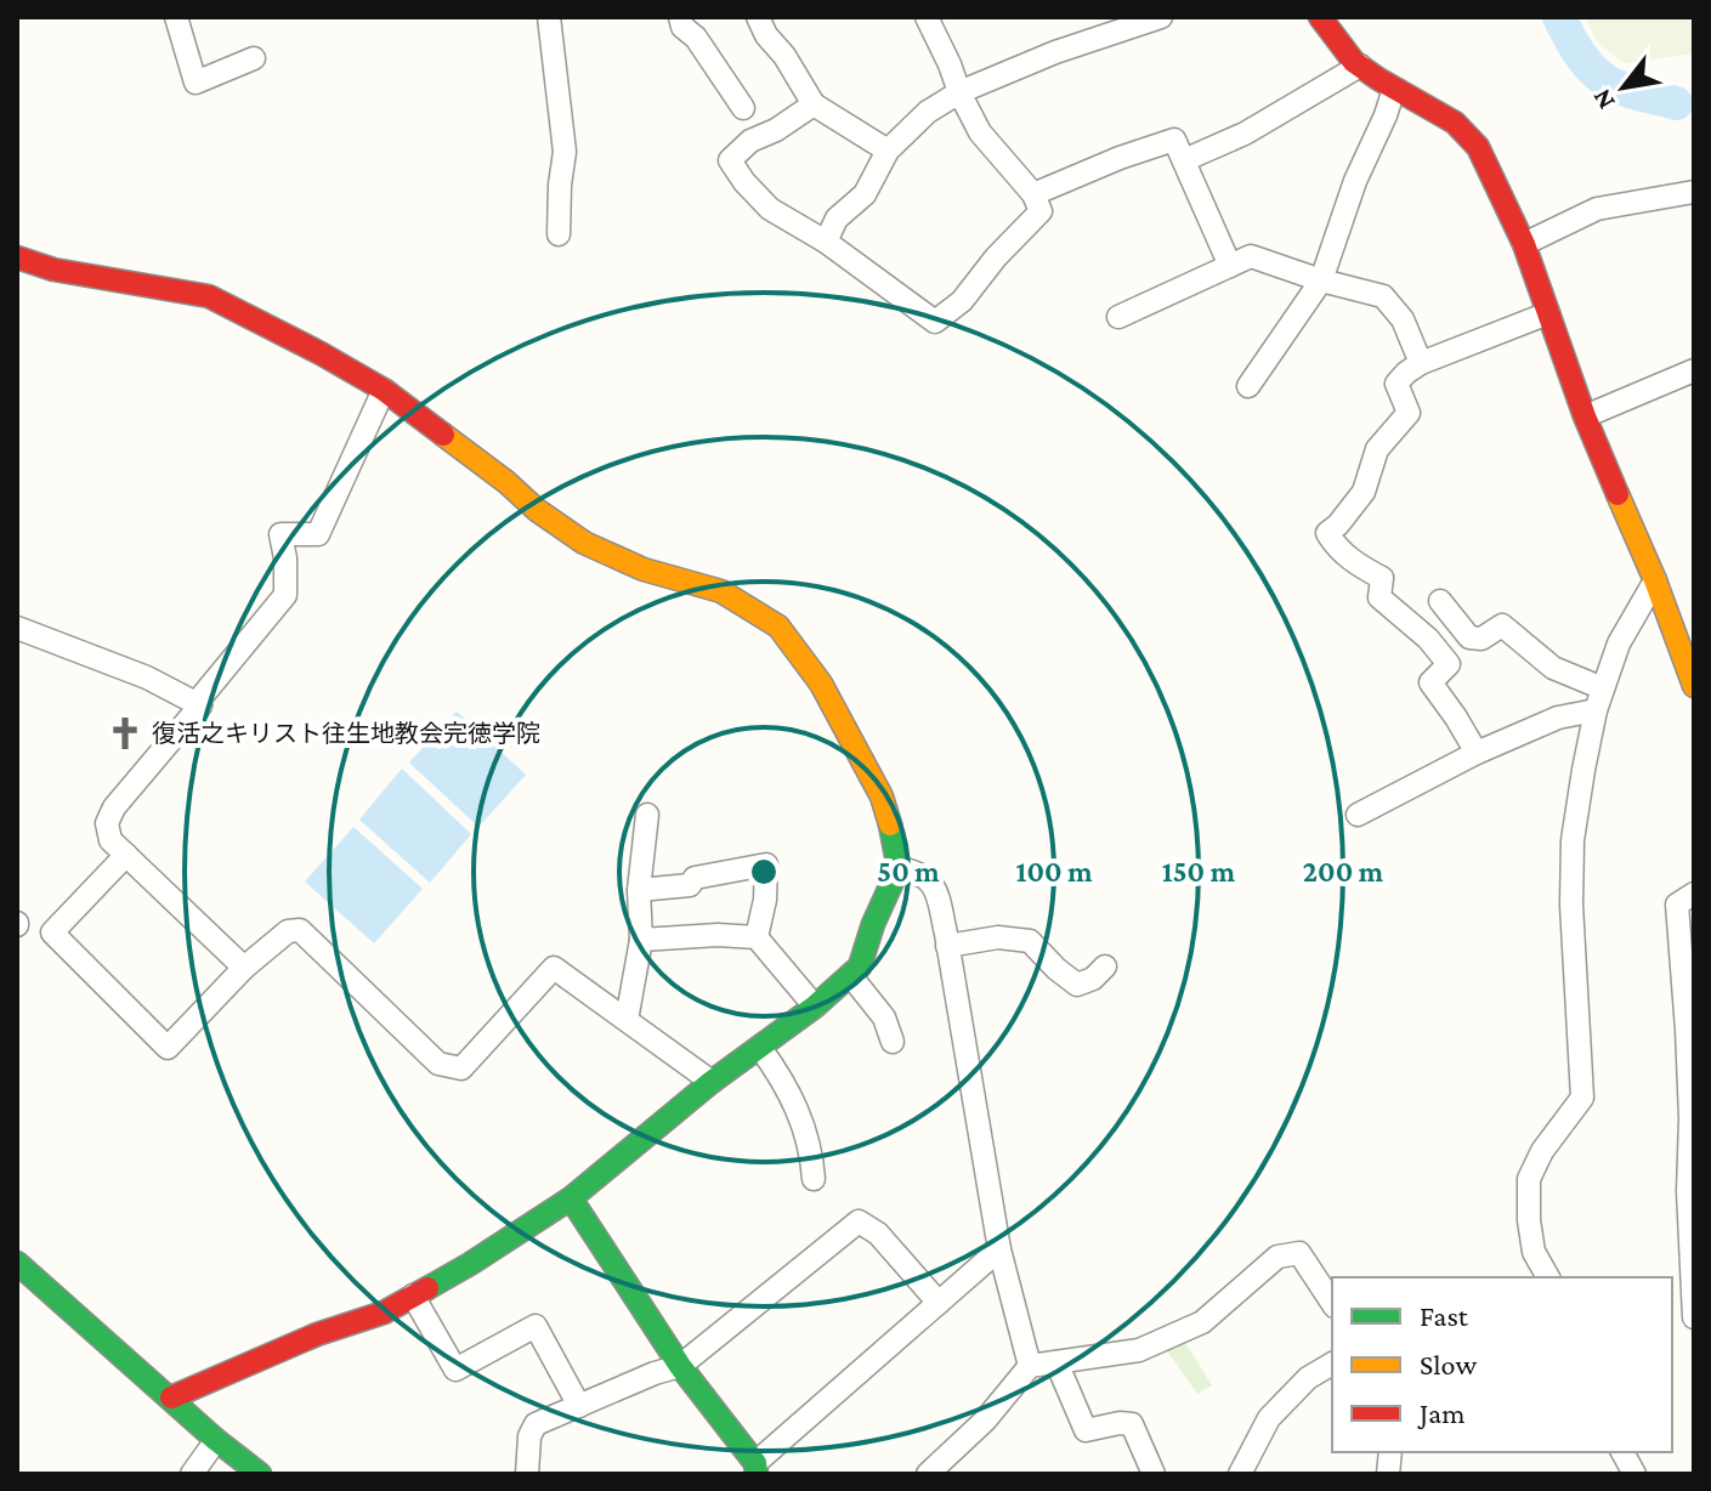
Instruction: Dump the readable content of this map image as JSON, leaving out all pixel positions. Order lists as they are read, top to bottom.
{
  "places": {
    "church": ["復活之キリスト往生地教会完徳学院"]
  },
  "legend": ["Fast", "Slow", "Jam"],
  "north": "bottom left",
  "rings": [
    "50 m",
    "100 m",
    "150 m",
    "200 m"
  ]
}
